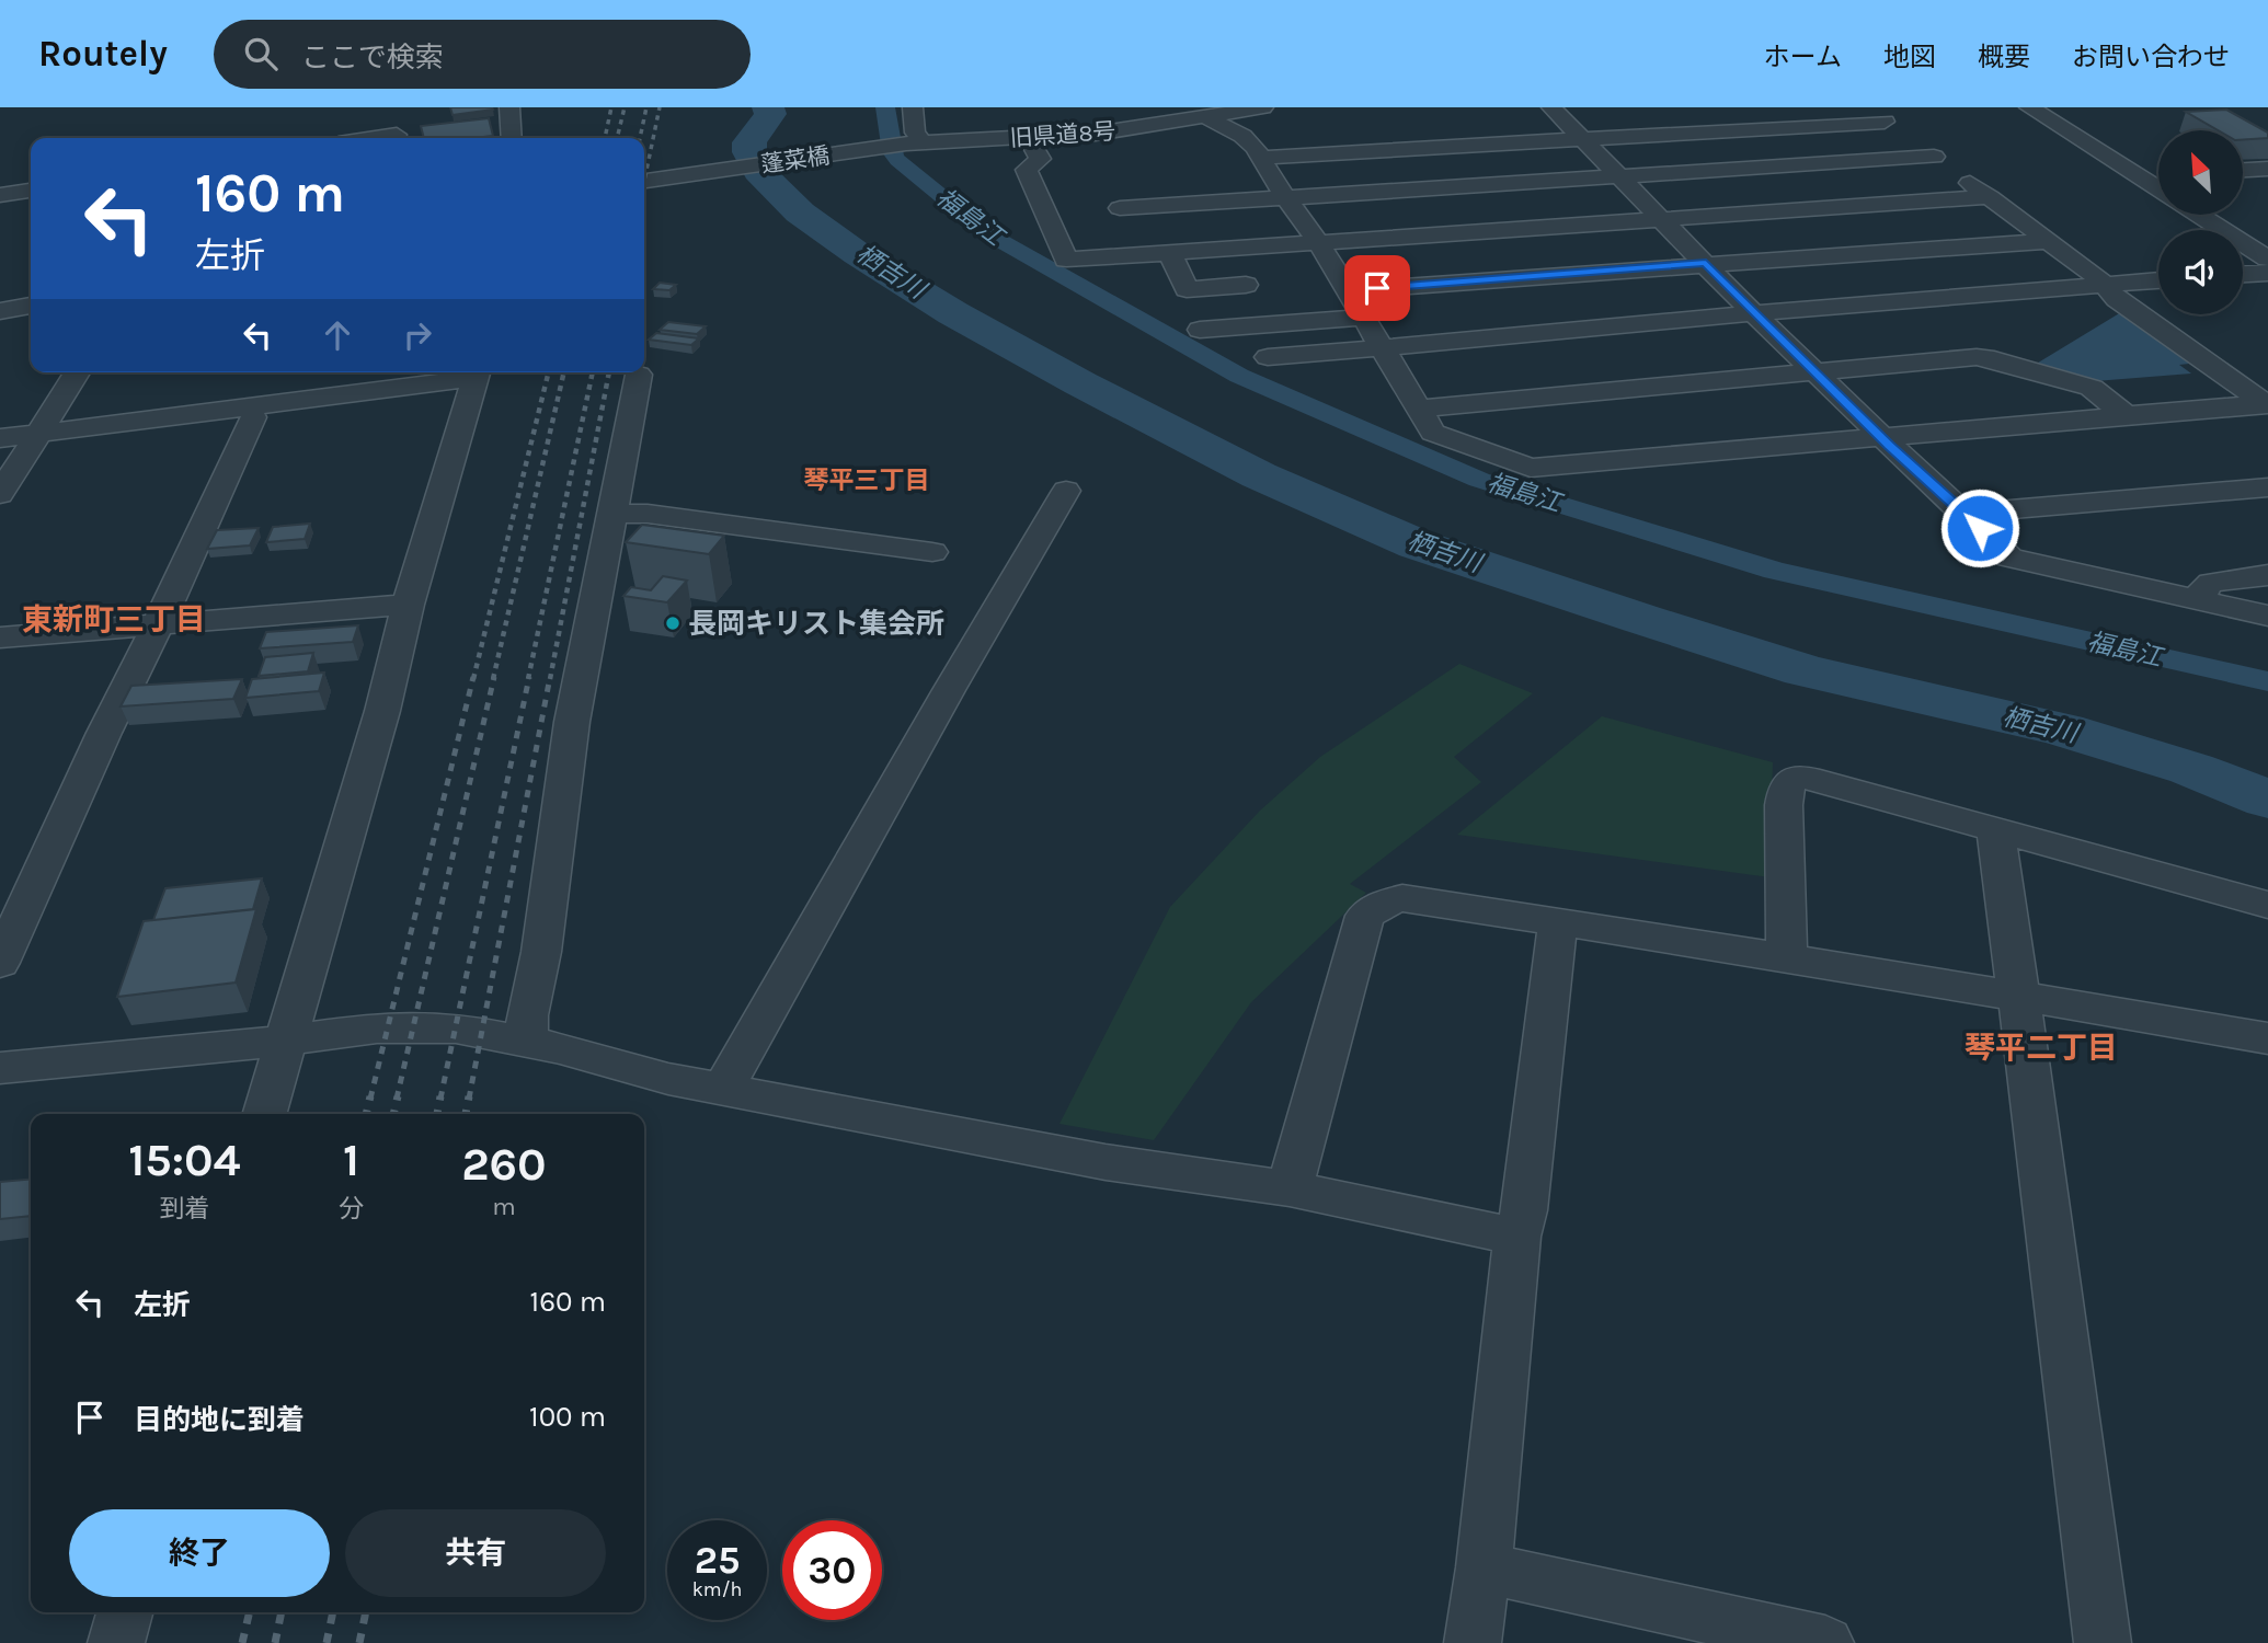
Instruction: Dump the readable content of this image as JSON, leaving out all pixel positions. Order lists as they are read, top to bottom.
{
  "streets": {
    "street": ["旧県道8号", "蓬菜橋"]
  },
  "crossings": [
    ["旧県道8号", "蓬菜橋"]
  ],
  "districts": ["琴平三丁目", "東新町三丁目", "琴平二丁目"],
  "water": ["福島江", "栖吉川"],
  "places": ["長岡キリスト集会所"],
  "north": "top left",
  "page": {
    "header": "Routely",
    "search": "ここで検索",
    "nav": [
      "ホーム",
      "地図",
      "概要",
      "お問い合わせ"
    ],
    "turn": ["160 m", "左折"],
    "eta": [
      "15:04",
      "到着",
      "1",
      "分",
      "260",
      "m"
    ],
    "list": [
      {
        "name": "左折",
        "value": "160 m"
      },
      {
        "name": "目的地に到着",
        "value": "100 m"
      }
    ],
    "buttons": ["終了", "共有"],
    "speed": "25 km/h",
    "limit": "30"
  }
}
